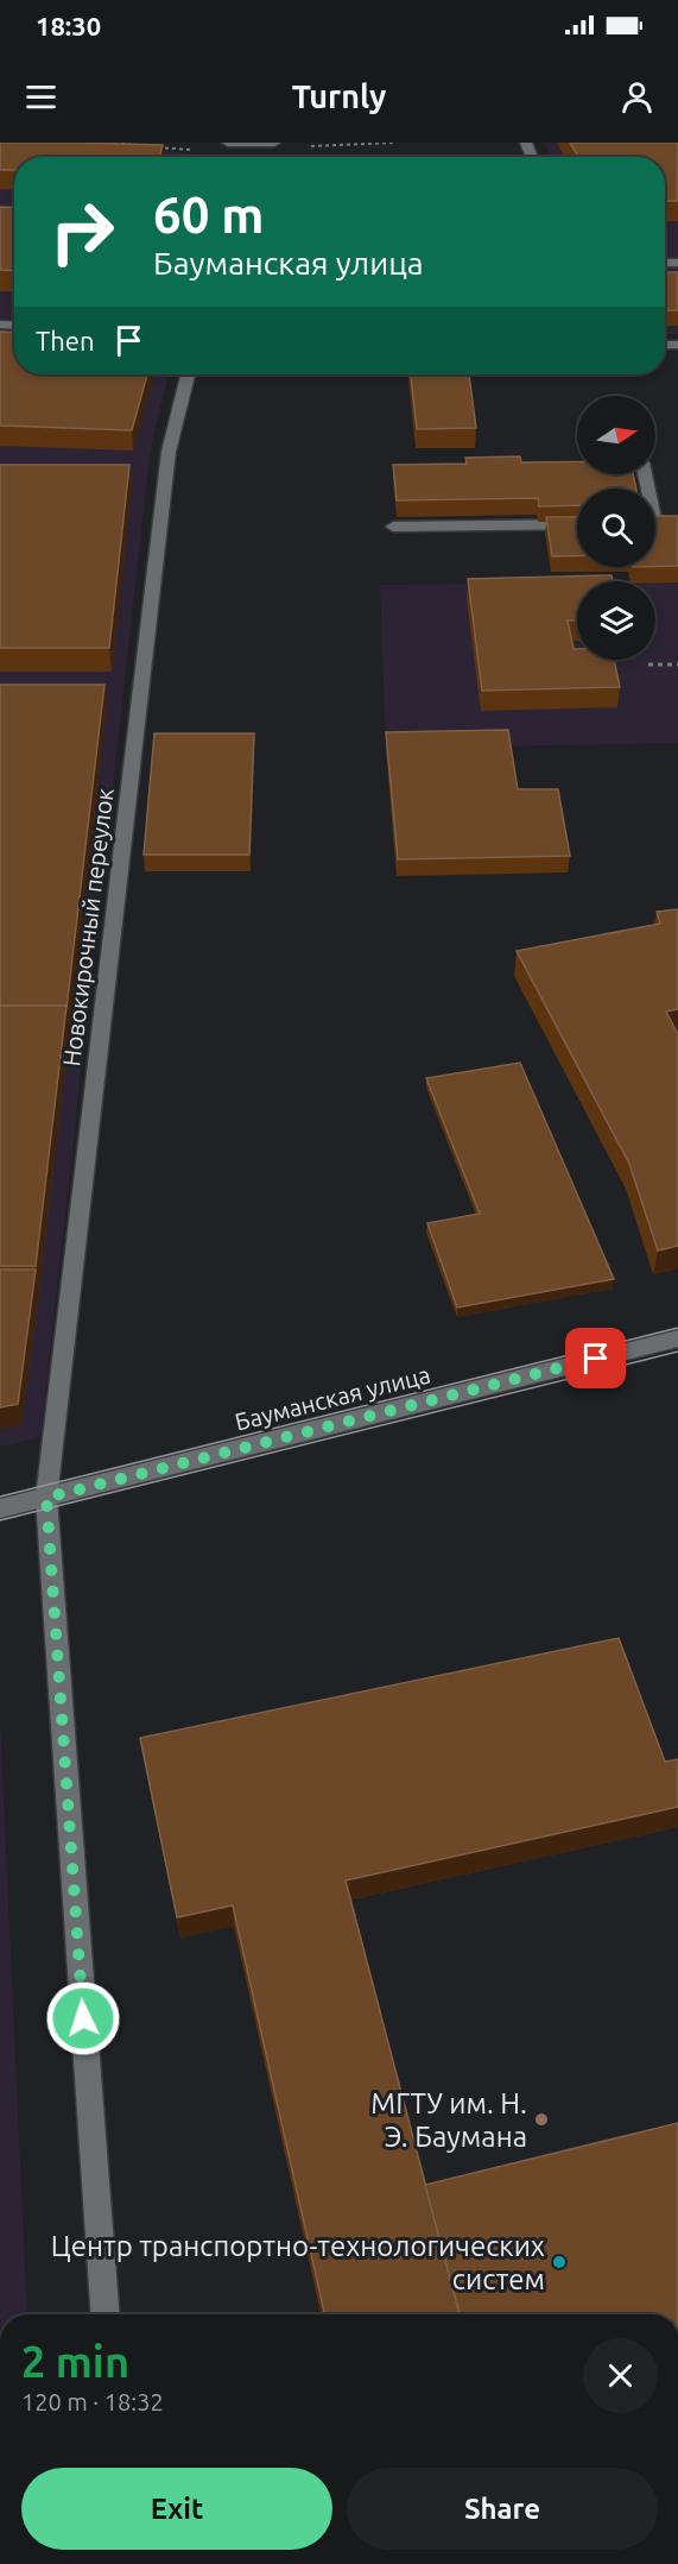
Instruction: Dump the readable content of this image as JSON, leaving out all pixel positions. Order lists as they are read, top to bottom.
{
  "streets": {
    "street": ["Новокирочный переулок", "Бауманская улица"]
  },
  "crossings": [
    ["Новокирочный переулок", "Бауманская улица"]
  ],
  "places": ["МГТУ им. Н. Э. Баумана", "Центр транспортно-технологических систем"],
  "north": "right",
  "page": {
    "status": "18:30",
    "header": "Turnly",
    "turn": ["60 m", "Бауманская улица"],
    "then": "Then",
    "heading": ["2 min", "120 m · 18:32"],
    "buttons": ["Exit", "Share"]
  }
}
